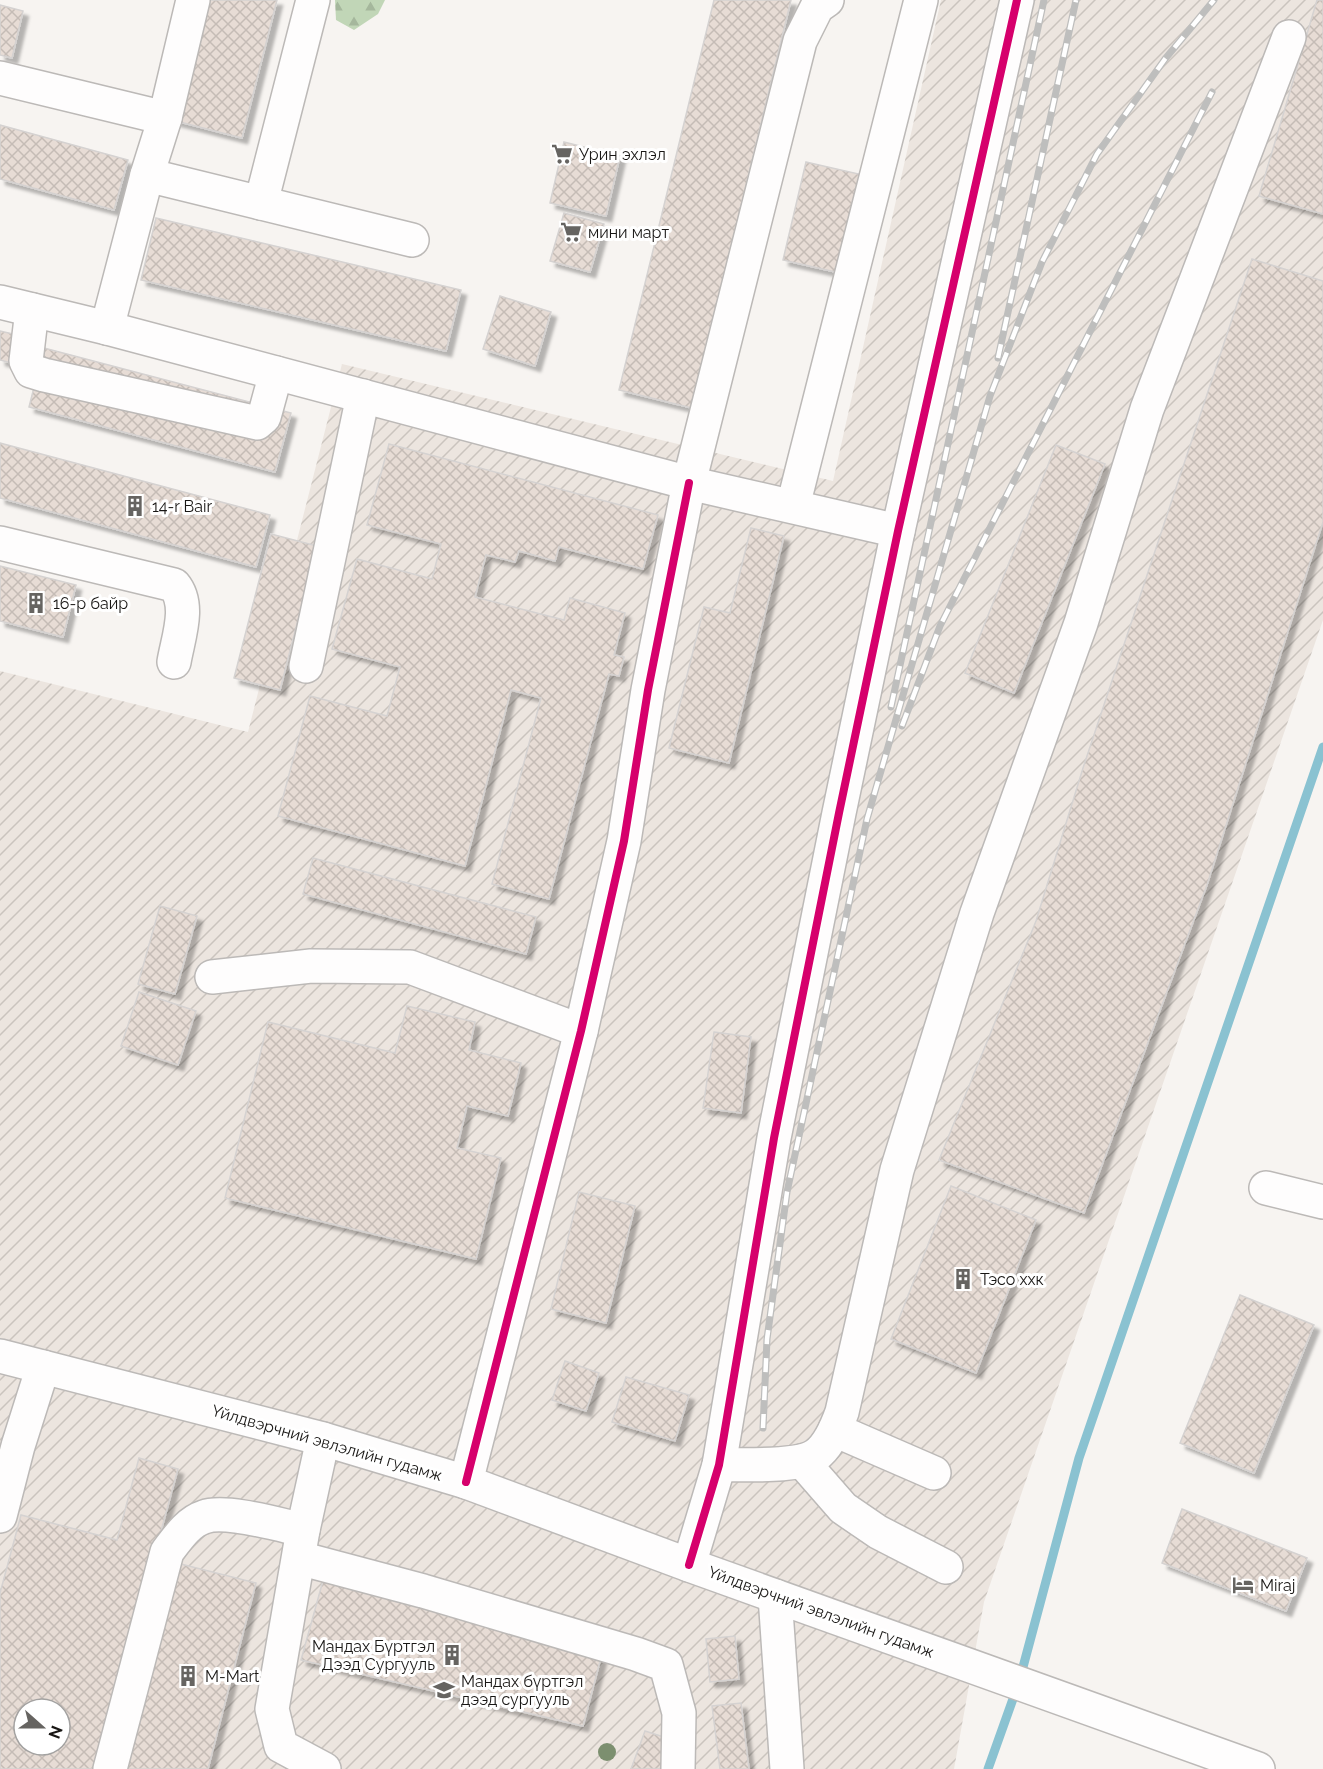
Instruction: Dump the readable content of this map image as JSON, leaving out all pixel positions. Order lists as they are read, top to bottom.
{
  "streets": {
    "street": ["Үйлдвэрчний эвлэлийн гудамж"]
  },
  "places": {
    "supermarket": ["Урин эхлэл", "мини март"],
    "building": [
      "14-r Bair",
      "16-р байр",
      "Тэсо ххк",
      "Мандах Бүртгэл Дээд Сургууль",
      "M-Mart"
    ],
    "hotel": ["Miraj"],
    "school or university": ["Мандах бүртгэл дээд сургууль"]
  },
  "north": "right"
}
